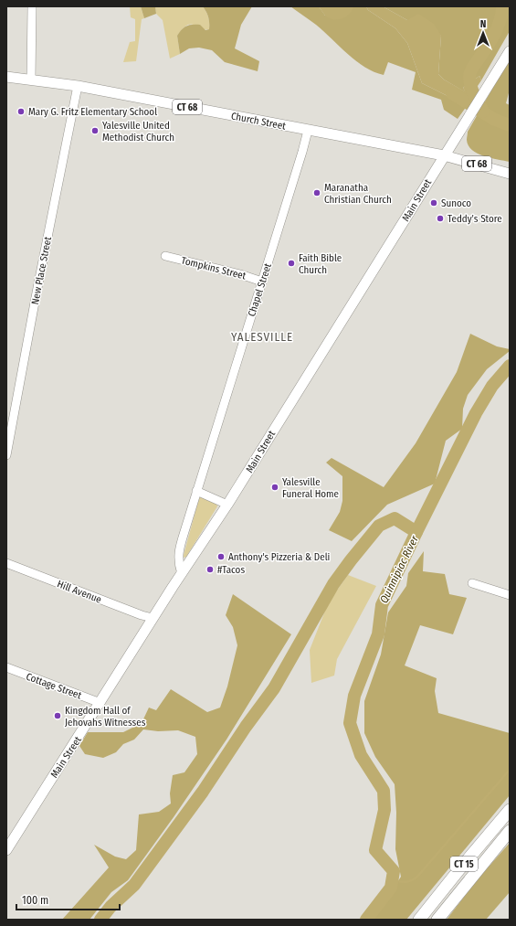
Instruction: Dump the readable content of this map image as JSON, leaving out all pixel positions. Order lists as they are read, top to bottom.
{
  "streets": {
    "highway": ["CT 15"],
    "main road": ["CT 68", "Church Street", "Main Street"],
    "street": [
      "Tompkins Street",
      "New Place Street",
      "Chapel Street",
      "Hill Avenue",
      "Cottage Street"
    ]
  },
  "crossings": [
    ["Church Street", "Main Street"],
    ["Church Street", "New Place Street"],
    ["Church Street", "Chapel Street"],
    ["Main Street", "Chapel Street"],
    ["Main Street", "Hill Avenue"],
    ["Main Street", "Cottage Street"],
    ["Tompkins Street", "Chapel Street"]
  ],
  "districts": ["YALESVILLE"],
  "water": ["Quinnipiac River"],
  "places": [
    "Mary G. Fritz Elementary School",
    "Yalesville United Methodist Church",
    "Maranatha Christian Church",
    "Sunoco",
    "Teddy’s Store",
    "Faith Bible Church",
    "Yalesville Funeral Home",
    "Anthony's Pizzeria & Deli",
    "#Tacos",
    "Kingdom Hall of Jehovahs Witnesses"
  ],
  "scale_bar": "100 m",
  "north": "top"
}
